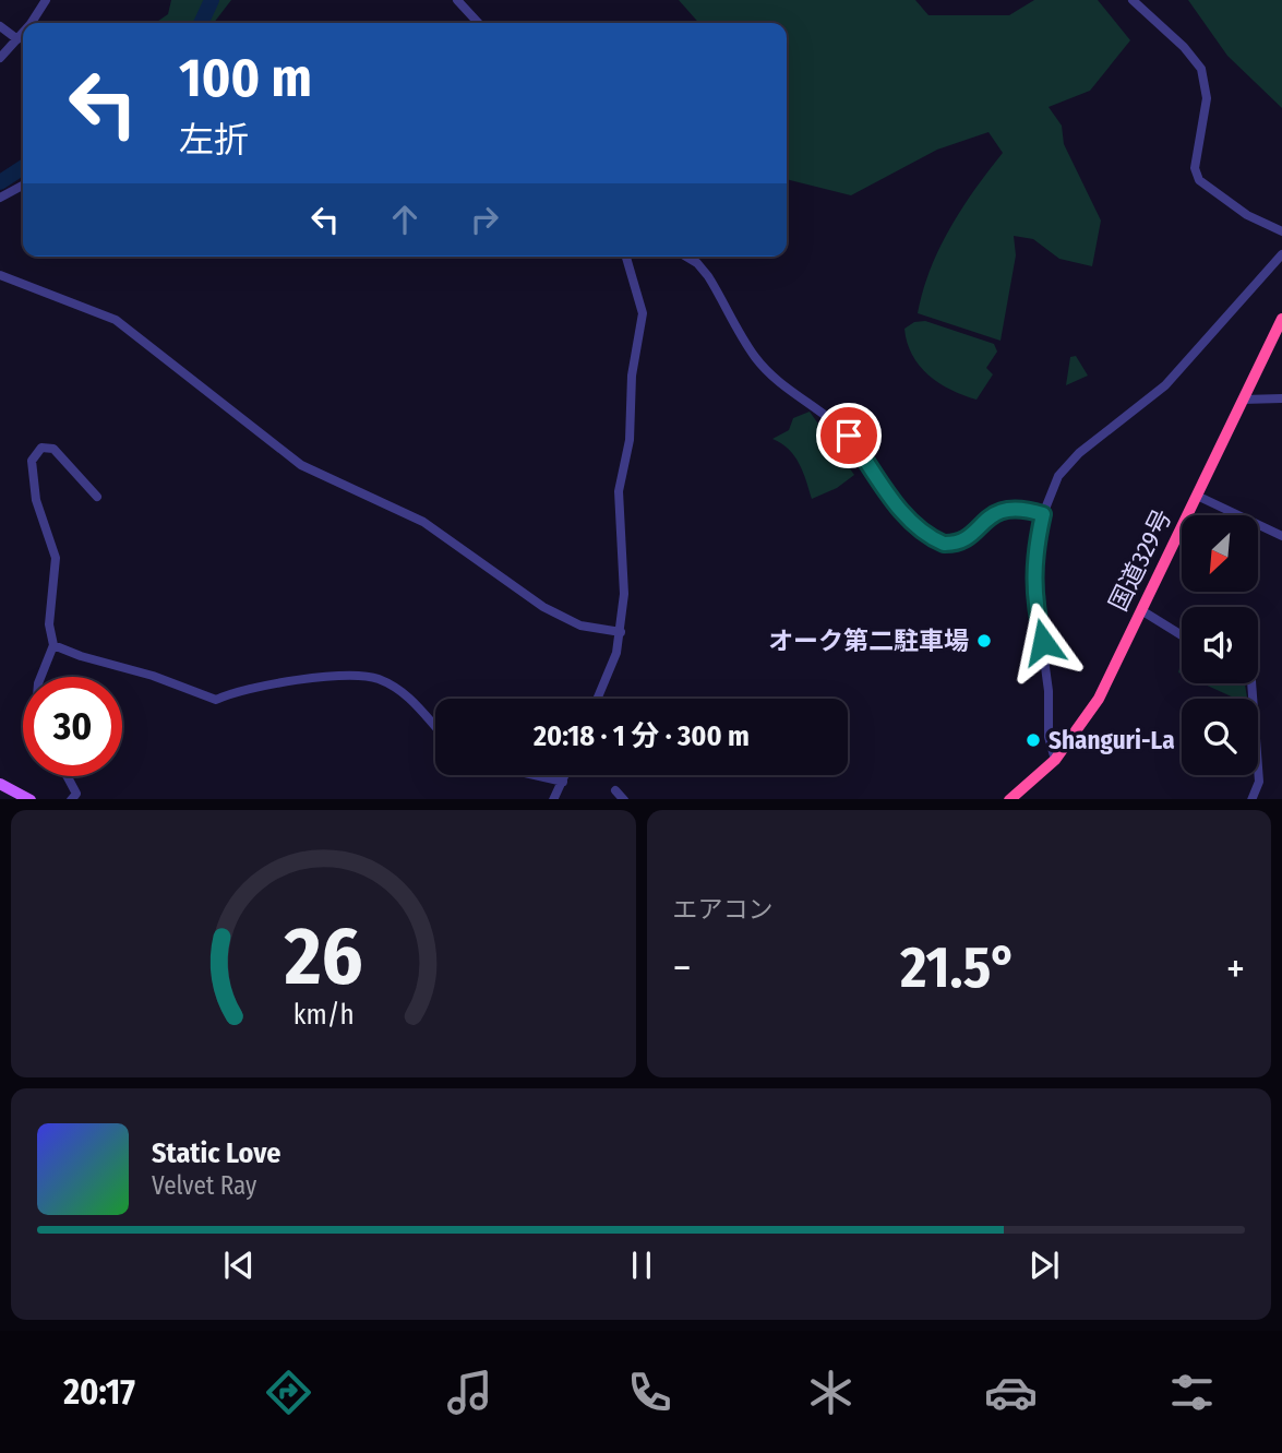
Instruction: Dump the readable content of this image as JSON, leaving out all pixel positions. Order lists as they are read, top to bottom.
{
  "streets": {
    "highway": ["国道329号"]
  },
  "places": ["オーク第二駐車場", "Shanguri-La"],
  "north": "bottom left",
  "page": {
    "turn": ["100 m", "左折"],
    "limit": "30",
    "trip": "20:18 · 1 分 · 300 m",
    "tile": "エアコン",
    "heat": ["−", "21.5°", "+"],
    "song": ["Static Love", "Velvet Ray"],
    "tabs": "20:17",
    "gauge": ["26", "km/h"]
  }
}
